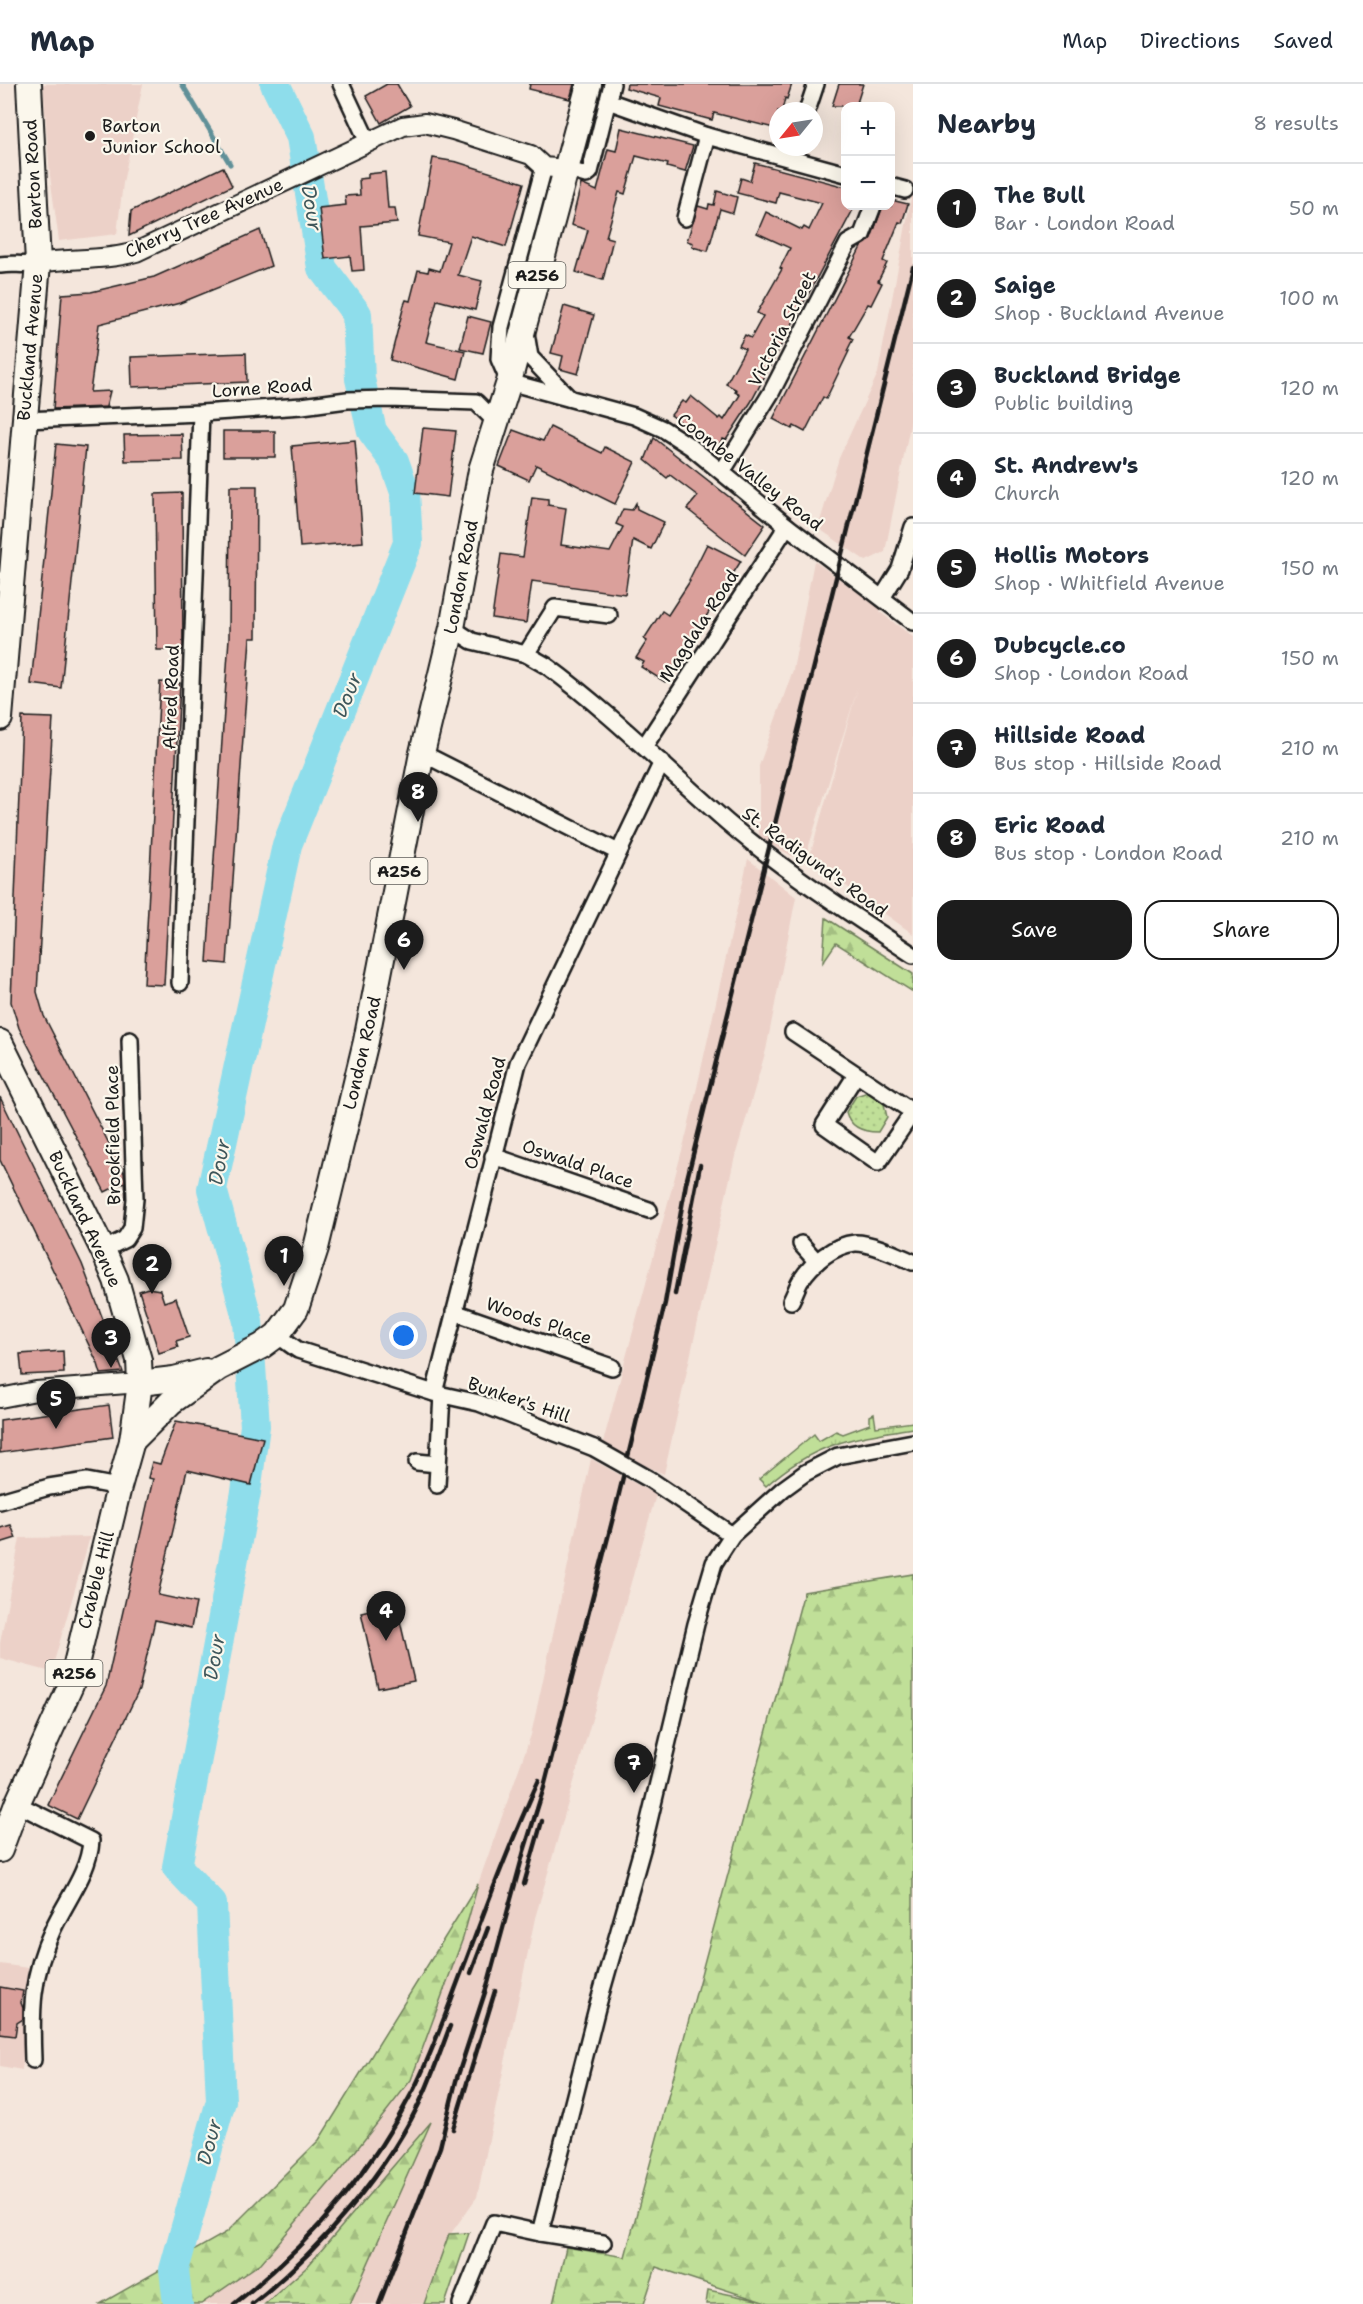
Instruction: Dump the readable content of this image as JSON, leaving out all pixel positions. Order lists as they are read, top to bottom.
{
  "streets": {
    "main road": [
      "Barton Road",
      "A256",
      "Buckland Avenue",
      "London Road",
      "Crabble Hill"
    ],
    "street": [
      "Cherry Tree Avenue",
      "Victoria Street",
      "Lorne Road",
      "Coombe Valley Road",
      "Magdala Road",
      "Alfred Road",
      "St. Radigund's Road",
      "Oswald Road",
      "Brookfield Place",
      "Oswald Place",
      "Woods Place",
      "Bunker's Hill"
    ]
  },
  "crossings": [
    ["Barton Road", "Cherry Tree Avenue"],
    ["Barton Road", "Buckland Avenue"],
    ["Cherry Tree Avenue", "Buckland Avenue"],
    ["Cherry Tree Avenue", "London Road"],
    ["Victoria Street", "Coombe Valley Road"],
    ["Buckland Avenue", "Lorne Road"],
    ["Buckland Avenue", "London Road"],
    ["Buckland Avenue", "Brookfield Place"],
    ["Buckland Avenue", "Crabble Hill"],
    ["Lorne Road", "London Road"],
    ["Lorne Road", "Alfred Road"],
    ["Coombe Valley Road", "London Road"],
    ["Coombe Valley Road", "Magdala Road"],
    ["London Road", "St. Radigund's Road"],
    ["London Road", "Bunker's Hill"],
    ["London Road", "Crabble Hill"],
    ["Magdala Road", "St. Radigund's Road"],
    ["St. Radigund's Road", "Oswald Road"],
    ["Oswald Road", "Oswald Place"],
    ["Oswald Road", "Woods Place"],
    ["Oswald Road", "Bunker's Hill"]
  ],
  "water": ["Dour"],
  "places": ["Barton Junior School"],
  "north": "bottom left",
  "page": {
    "header": "Map",
    "nav": ["Map", "Directions", "Saved"],
    "heading": ["Nearby", "8 results"],
    "map_buttons": ["+", "−"],
    "list": [
      {
        "mark": "1",
        "name": "The Bull",
        "note": "Bar · London Road",
        "value": "50 m"
      },
      {
        "mark": "2",
        "name": "Saige",
        "note": "Shop · Buckland Avenue",
        "value": "100 m"
      },
      {
        "mark": "3",
        "name": "Buckland Bridge",
        "note": "Public building",
        "value": "120 m"
      },
      {
        "mark": "4",
        "name": "St. Andrew's",
        "note": "Church",
        "value": "120 m"
      },
      {
        "mark": "5",
        "name": "Hollis Motors",
        "note": "Shop · Whitfield Avenue",
        "value": "150 m"
      },
      {
        "mark": "6",
        "name": "Dubcycle.co",
        "note": "Shop · London Road",
        "value": "150 m"
      },
      {
        "mark": "7",
        "name": "Hillside Road",
        "note": "Bus stop · Hillside Road",
        "value": "210 m"
      },
      {
        "mark": "8",
        "name": "Eric Road",
        "note": "Bus stop · London Road",
        "value": "210 m"
      }
    ],
    "pins": [
      "8",
      "6",
      "1",
      "2",
      "3",
      "5",
      "4",
      "7"
    ],
    "buttons": ["Save", "Share"]
  }
}
